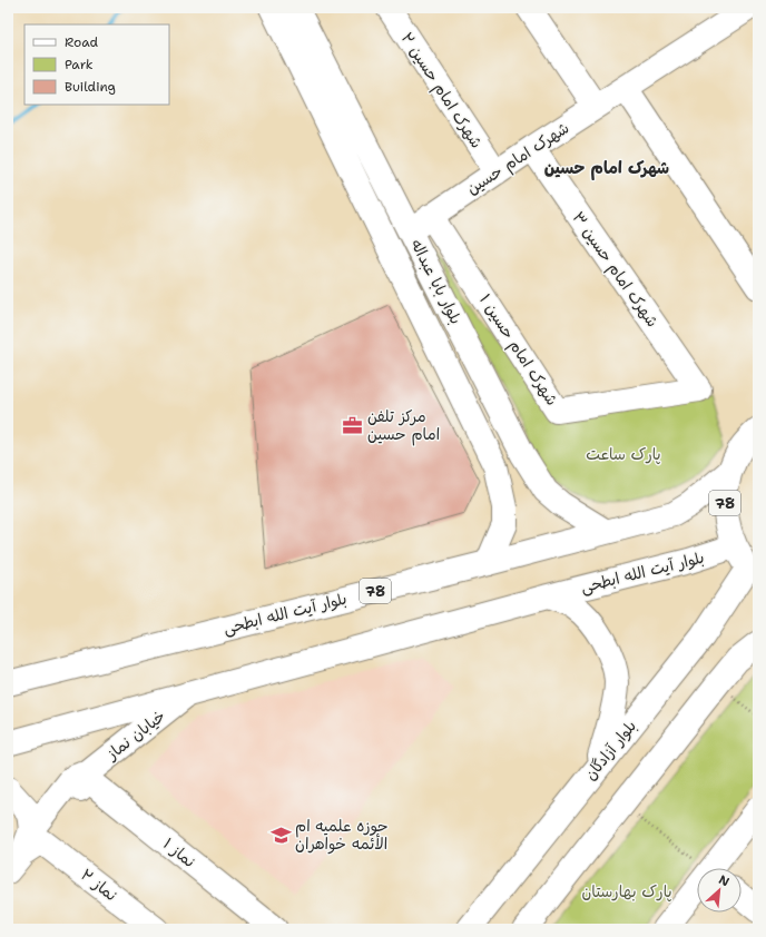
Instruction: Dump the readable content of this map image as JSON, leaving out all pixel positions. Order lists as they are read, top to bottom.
{
  "streets": {
    "street": [
      "شهرک امام حسین ۲",
      "شهرک امام حسین",
      "شهرک امام حسین ۳",
      "بلوار بابا عبداله",
      "شهرک امام حسین ۱",
      "78",
      "بلوار آیت الله ابطحی",
      "خیابان نماز",
      "بلوار آزادگان",
      "نماز ۱",
      "نماز ۲"
    ]
  },
  "crossings": [
    ["شهرک امام حسین ۲", "شهرک امام حسین"],
    ["شهرک امام حسین", "شهرک امام حسین ۳"],
    ["شهرک امام حسین", "بلوار بابا عبداله"],
    ["شهرک امام حسین", "شهرک امام حسین ۱"],
    ["شهرک امام حسین ۳", "شهرک امام حسین ۱"],
    ["بلوار بابا عبداله", "بلوار آیت الله ابطحی"],
    ["78", "بلوار آیت الله ابطحی"],
    ["78", "بلوار آزادگان"],
    ["بلوار آیت الله ابطحی", "خیابان نماز"],
    ["خیابان نماز", "نماز ۱"],
    ["خیابان نماز", "نماز ۲"]
  ],
  "districts": ["شهرک امام حسین"],
  "parks": ["پارک ساعت", "پارک بهارستان"],
  "places": {
    "office": ["مرکز تلفن امام حسین"],
    "school or university": ["حوزه علمیه ام الأئمه خواهران"]
  },
  "legend": ["Road", "Park", "Building"],
  "north": "top right"
}
